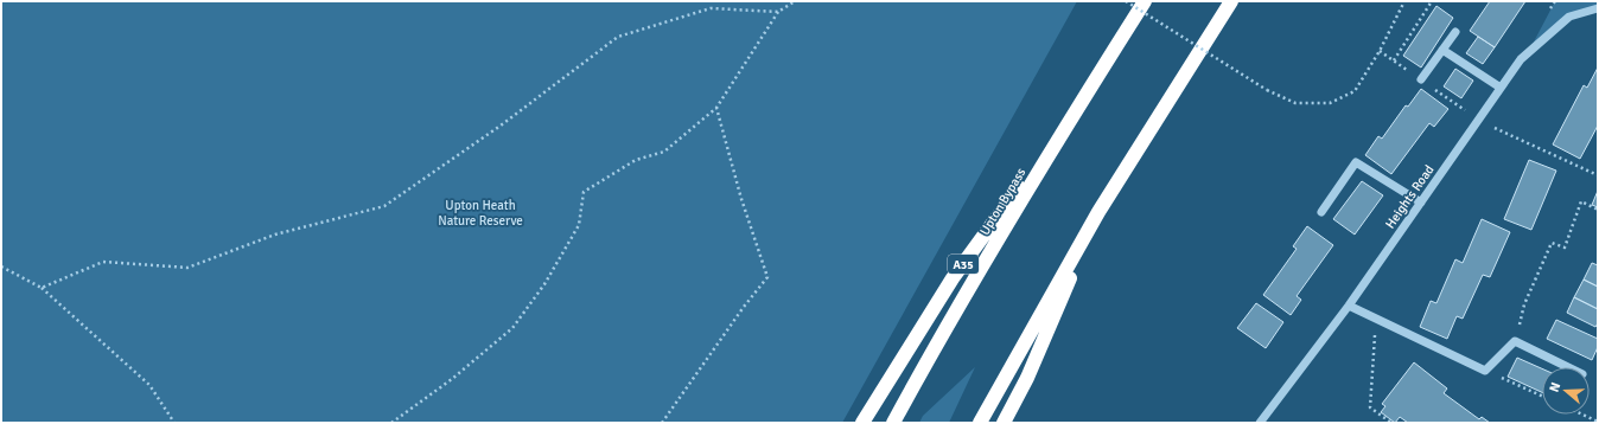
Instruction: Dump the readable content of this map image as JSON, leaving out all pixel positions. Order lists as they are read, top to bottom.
{
  "streets": {
    "highway": ["Upton Bypass", "A35"],
    "street": ["Heights Road"]
  },
  "crossings": [
    ["Upton Bypass", "A35"]
  ],
  "parks": ["Upton Heath Nature Reserve"],
  "north": "left"
}
